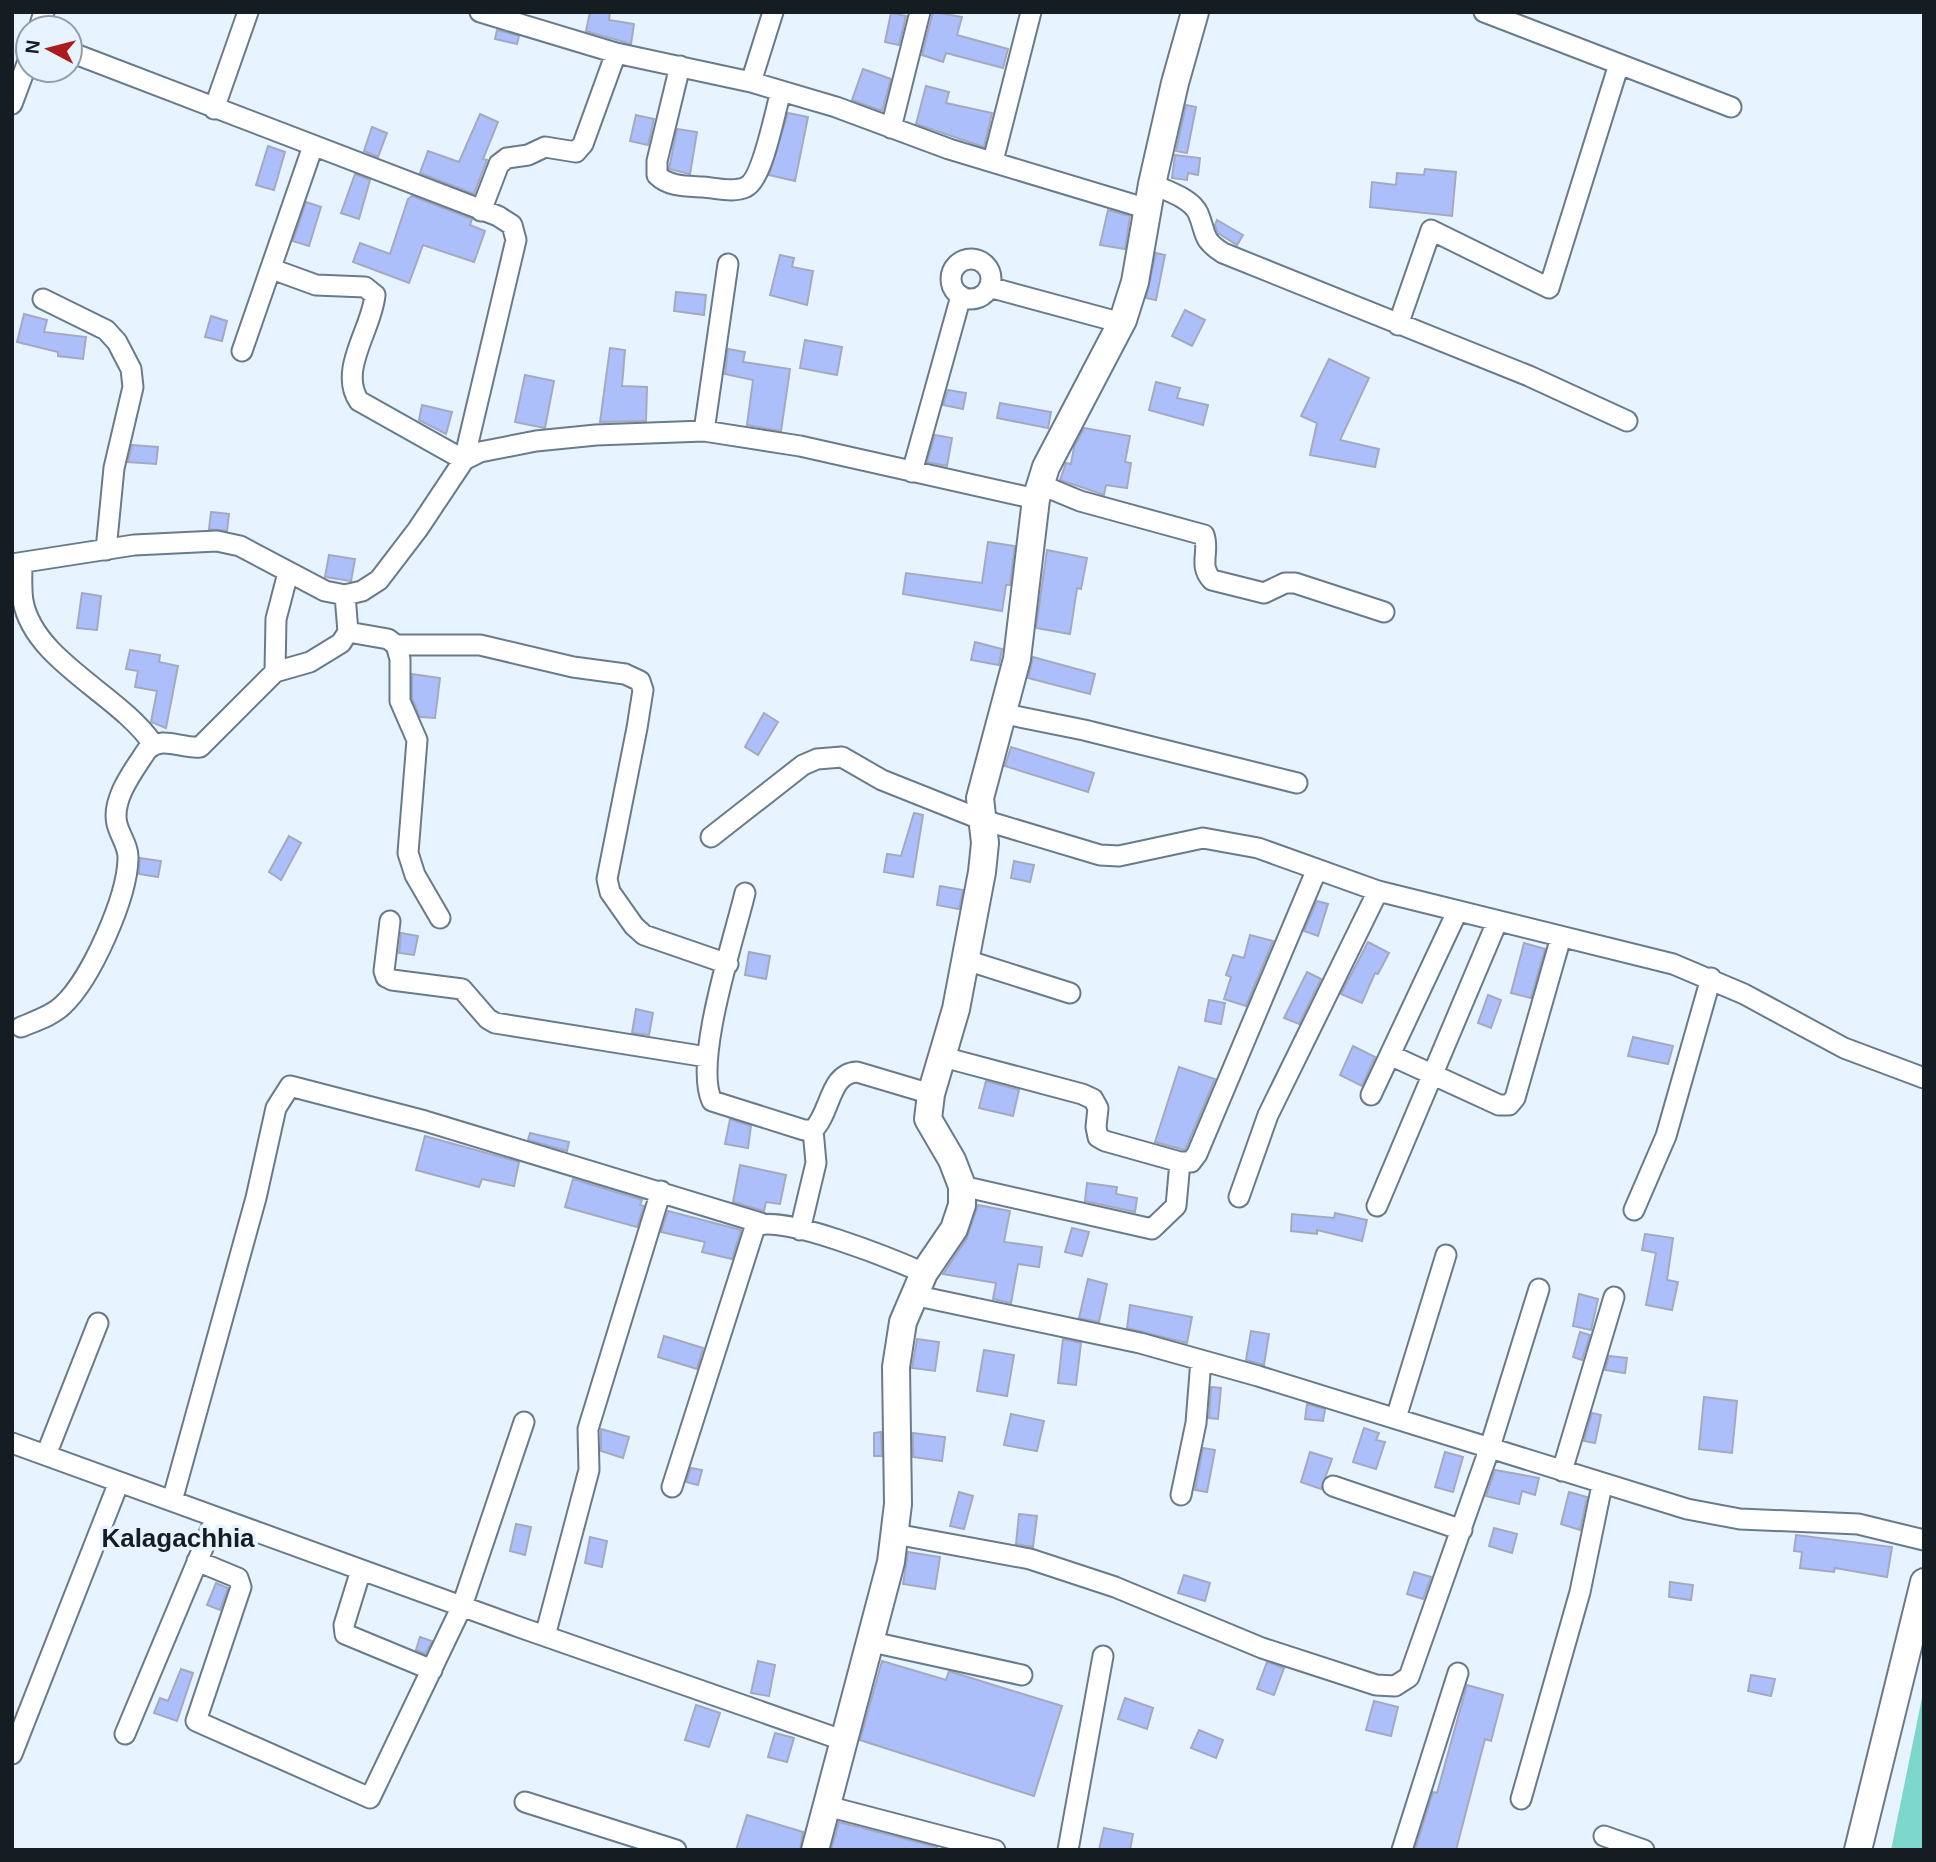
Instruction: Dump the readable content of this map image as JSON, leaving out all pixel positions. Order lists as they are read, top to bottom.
{
  "districts": ["Kalagachhia"],
  "north": "left"
}
